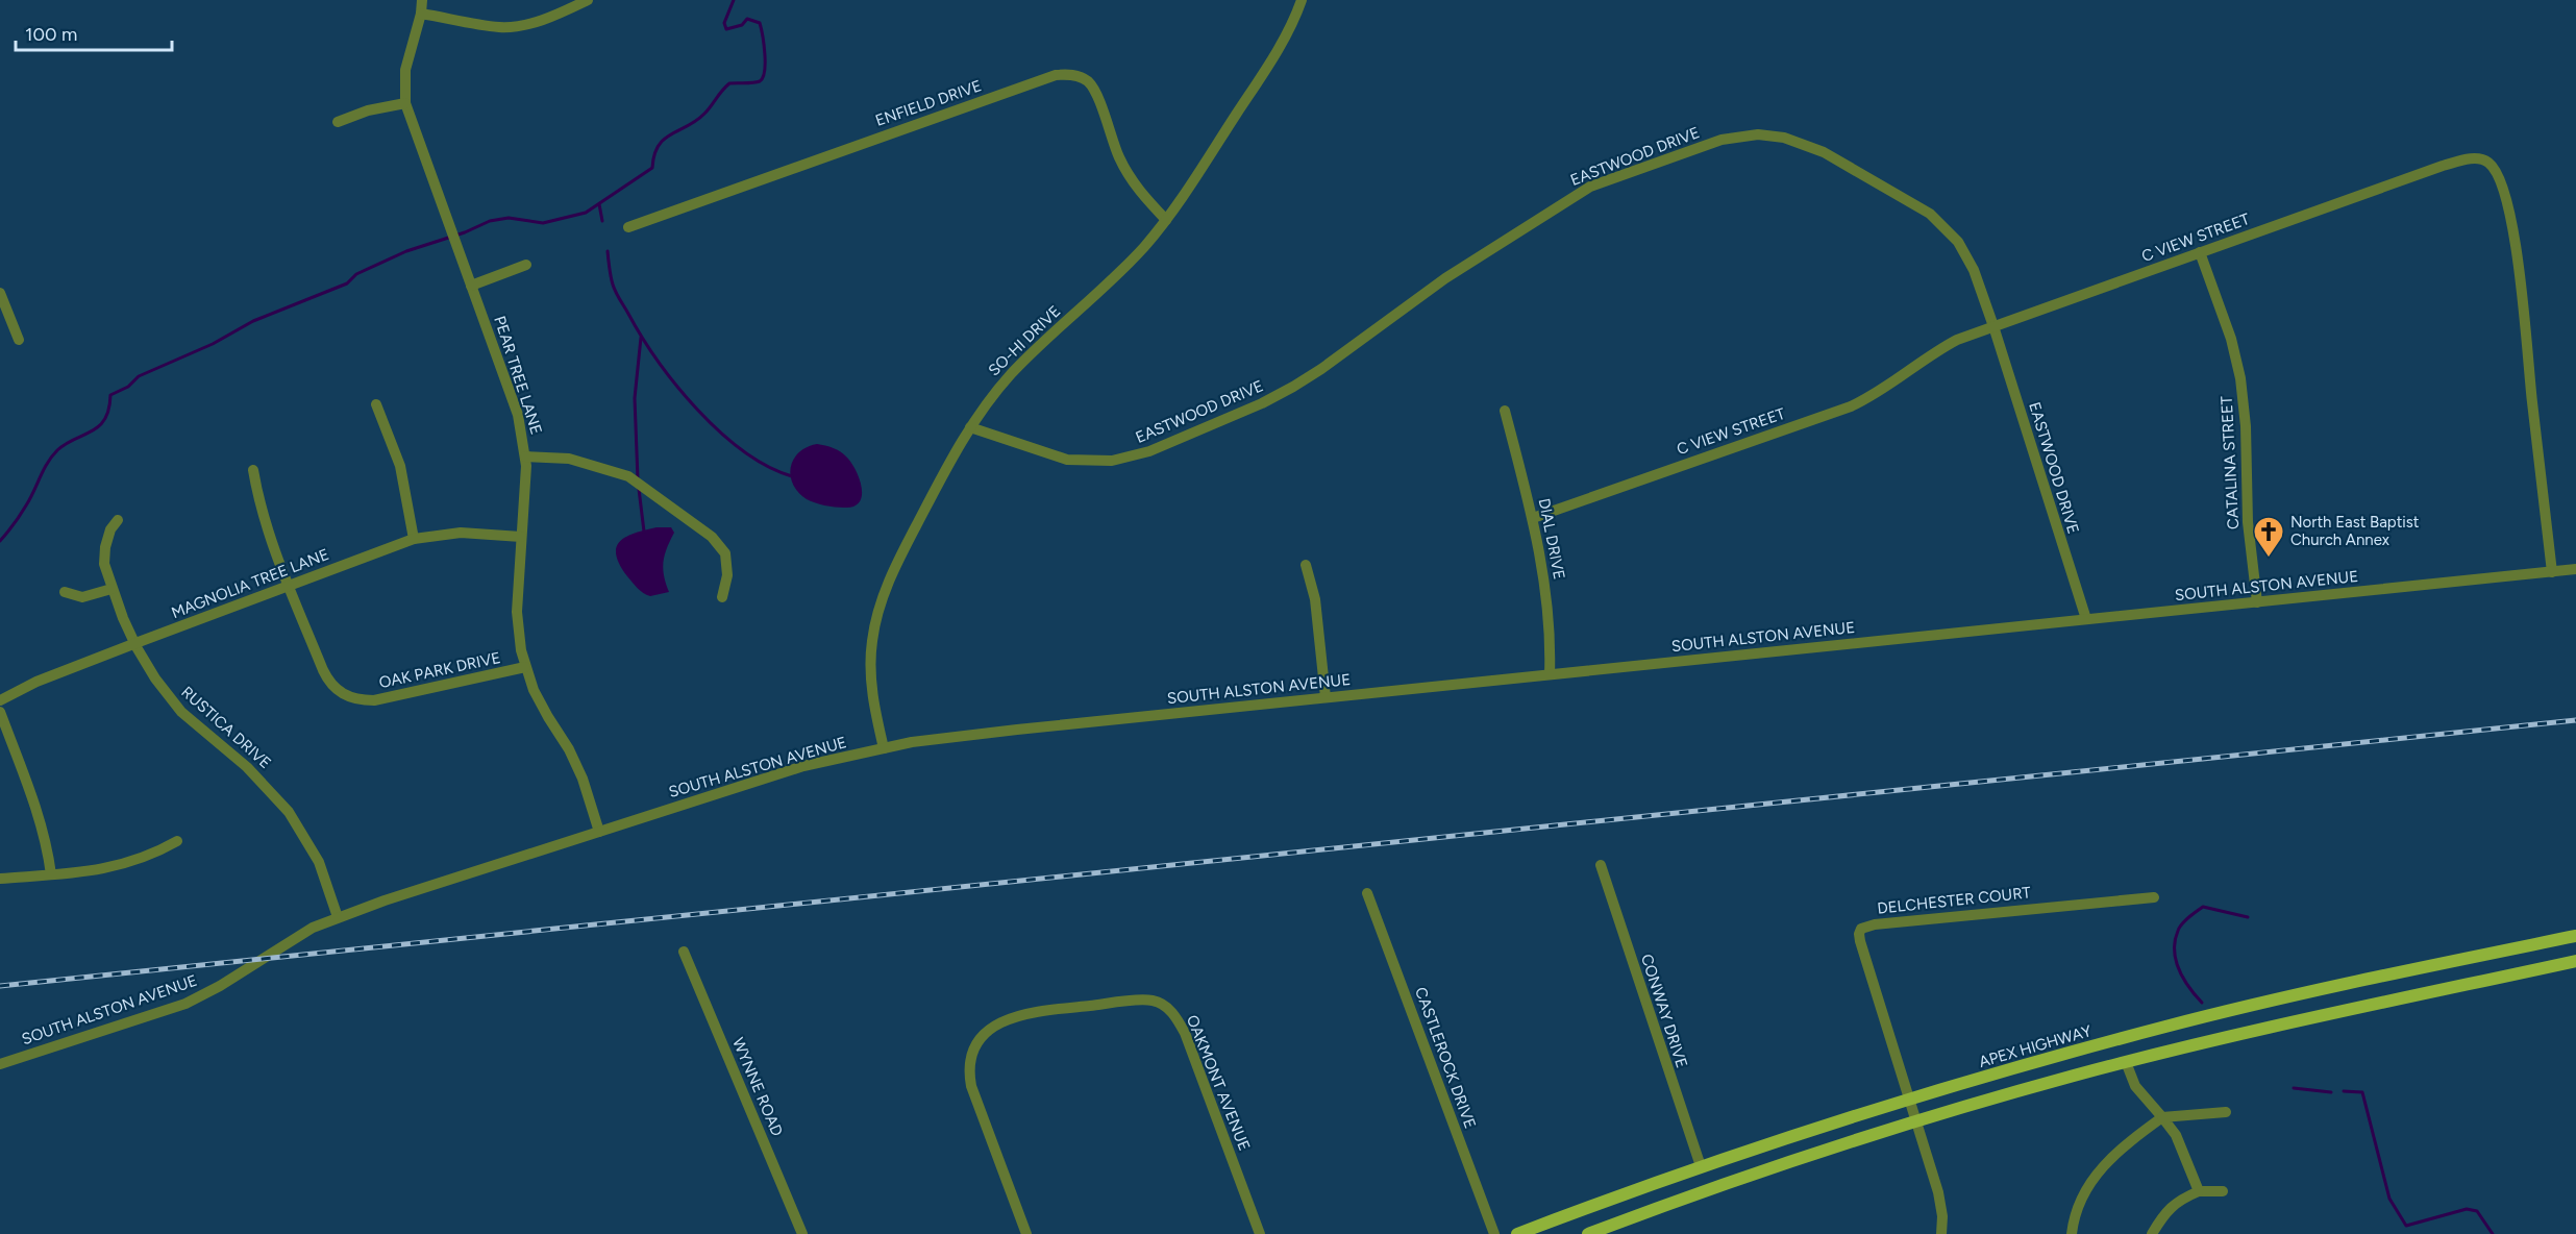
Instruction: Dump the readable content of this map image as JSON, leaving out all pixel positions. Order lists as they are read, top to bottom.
{
  "streets": {
    "main road": ["APEX HIGHWAY"],
    "street": [
      "ENFIELD DRIVE",
      "EASTWOOD DRIVE",
      "C VIEW STREET",
      "SO-HI DRIVE",
      "PEAR TREE LANE",
      "CATALINA STREET",
      "DIAL DRIVE",
      "MAGNOLIA TREE LANE",
      "SOUTH ALSTON AVENUE",
      "OAK PARK DRIVE",
      "RUSTICA DRIVE",
      "DELCHESTER COURT",
      "CONWAY DRIVE",
      "CASTLEROCK DRIVE",
      "OAKMONT AVENUE",
      "WYNNE ROAD"
    ]
  },
  "crossings": [
    ["ENFIELD DRIVE", "SO-HI DRIVE"],
    ["EASTWOOD DRIVE", "C VIEW STREET"],
    ["EASTWOOD DRIVE", "SO-HI DRIVE"],
    ["EASTWOOD DRIVE", "SOUTH ALSTON AVENUE"],
    ["C VIEW STREET", "CATALINA STREET"],
    ["C VIEW STREET", "DIAL DRIVE"],
    ["C VIEW STREET", "SOUTH ALSTON AVENUE"],
    ["SO-HI DRIVE", "SOUTH ALSTON AVENUE"],
    ["PEAR TREE LANE", "MAGNOLIA TREE LANE"],
    ["PEAR TREE LANE", "SOUTH ALSTON AVENUE"],
    ["PEAR TREE LANE", "OAK PARK DRIVE"],
    ["CATALINA STREET", "SOUTH ALSTON AVENUE"],
    ["DIAL DRIVE", "SOUTH ALSTON AVENUE"],
    ["MAGNOLIA TREE LANE", "OAK PARK DRIVE"],
    ["MAGNOLIA TREE LANE", "RUSTICA DRIVE"],
    ["SOUTH ALSTON AVENUE", "RUSTICA DRIVE"],
    ["DELCHESTER COURT", "APEX HIGHWAY"],
    ["CONWAY DRIVE", "APEX HIGHWAY"]
  ],
  "places": {
    "church": ["North East Baptist Church Annex"]
  },
  "scale_bar": "100 m"
}
